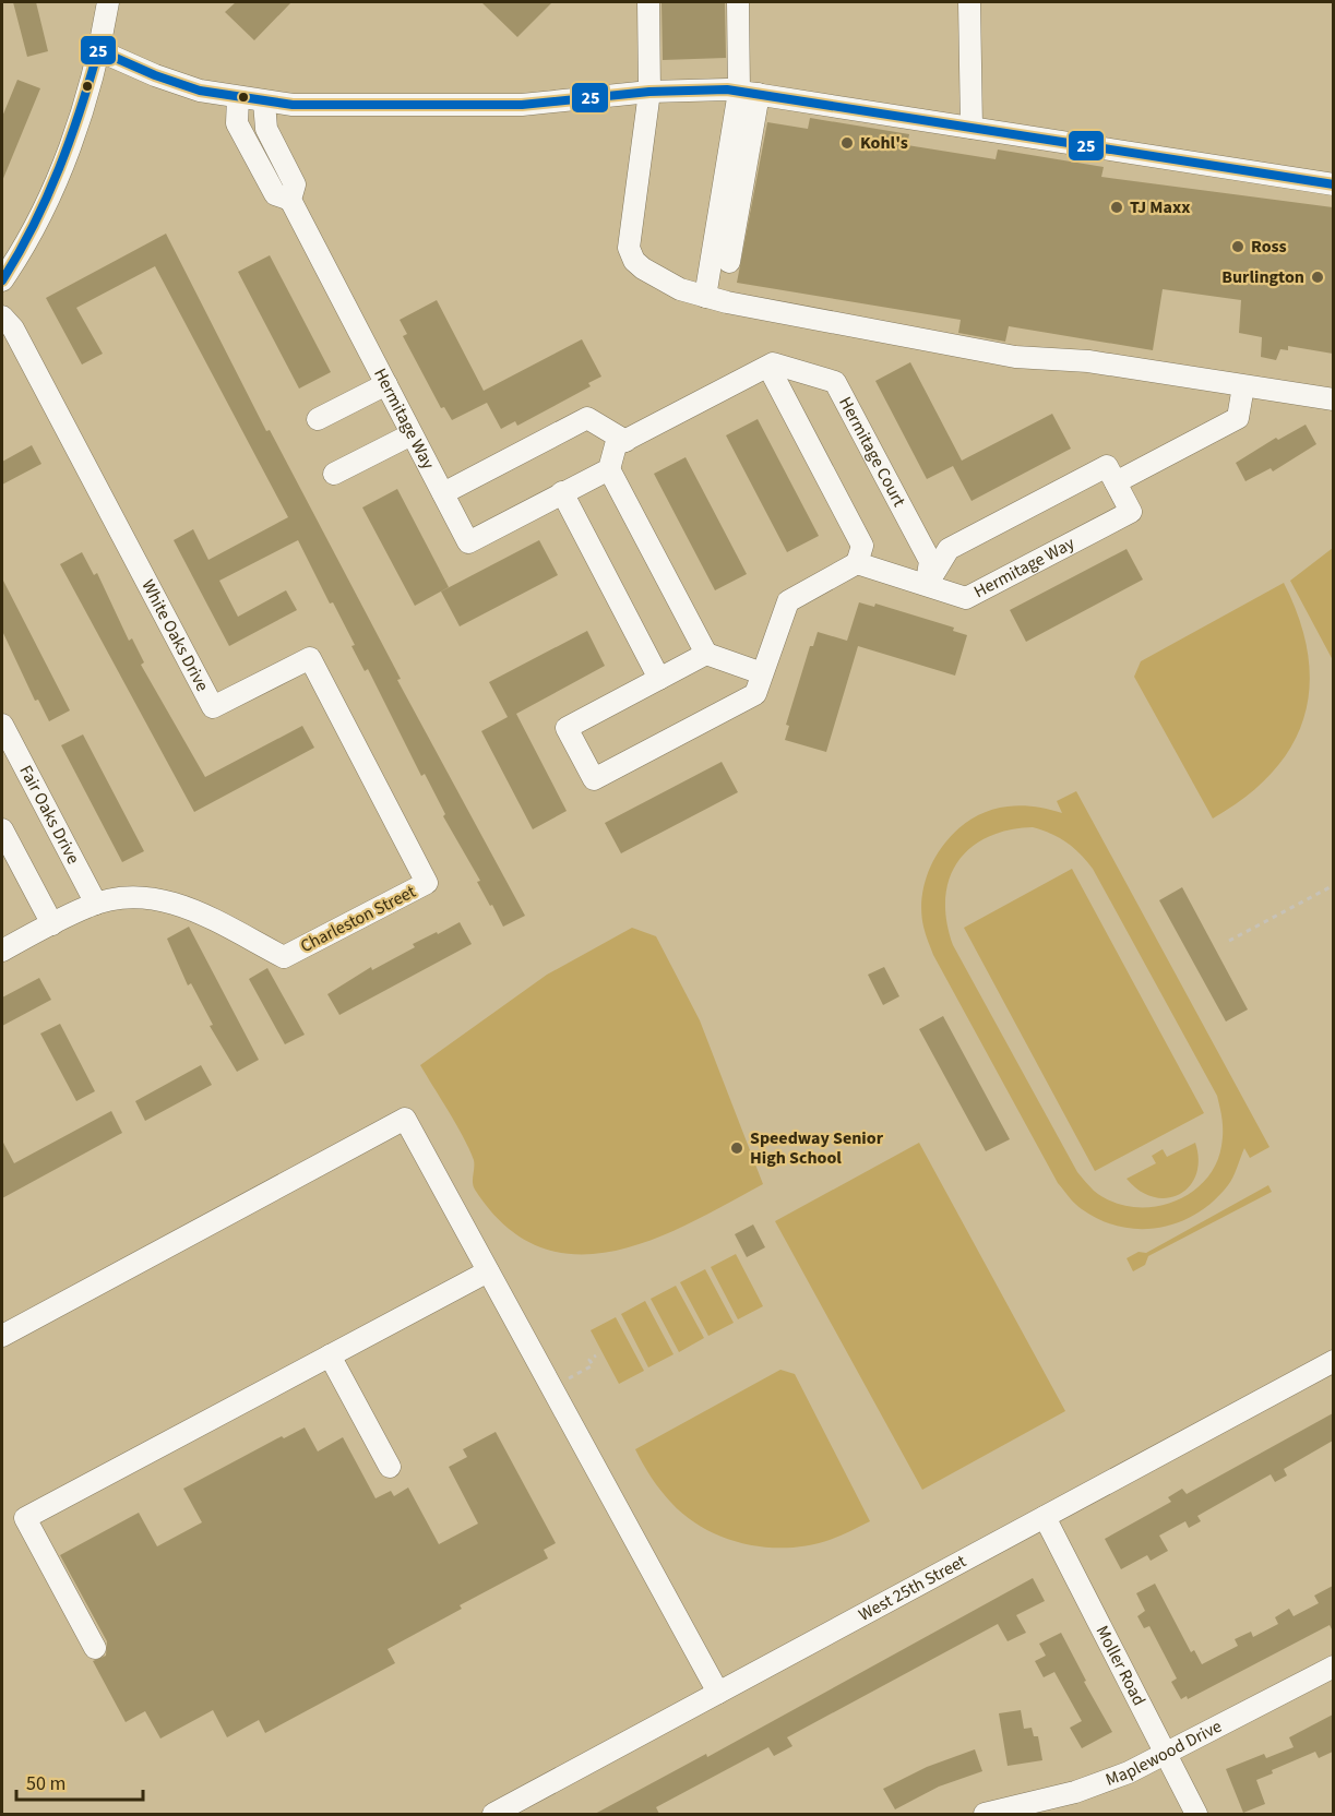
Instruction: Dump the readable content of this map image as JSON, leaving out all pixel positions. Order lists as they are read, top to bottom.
{
  "streets": {
    "street": [
      "Hermitage Way",
      "Hermitage Court",
      "White Oaks Drive",
      "Fair Oaks Drive",
      "Charleston Street",
      "West 25th Street",
      "Moller Road",
      "Maplewood Drive"
    ]
  },
  "crossings": [
    ["Hermitage Way", "Hermitage Court"],
    ["White Oaks Drive", "Charleston Street"],
    ["Fair Oaks Drive", "Charleston Street"],
    ["West 25th Street", "Moller Road"],
    ["Moller Road", "Maplewood Drive"]
  ],
  "places": [
    "Kohl's",
    "TJ Maxx",
    "Ross",
    "Burlington",
    "Speedway Senior High School"
  ],
  "lines": ["transit line 25"],
  "scale_bar": "50 m"
}
